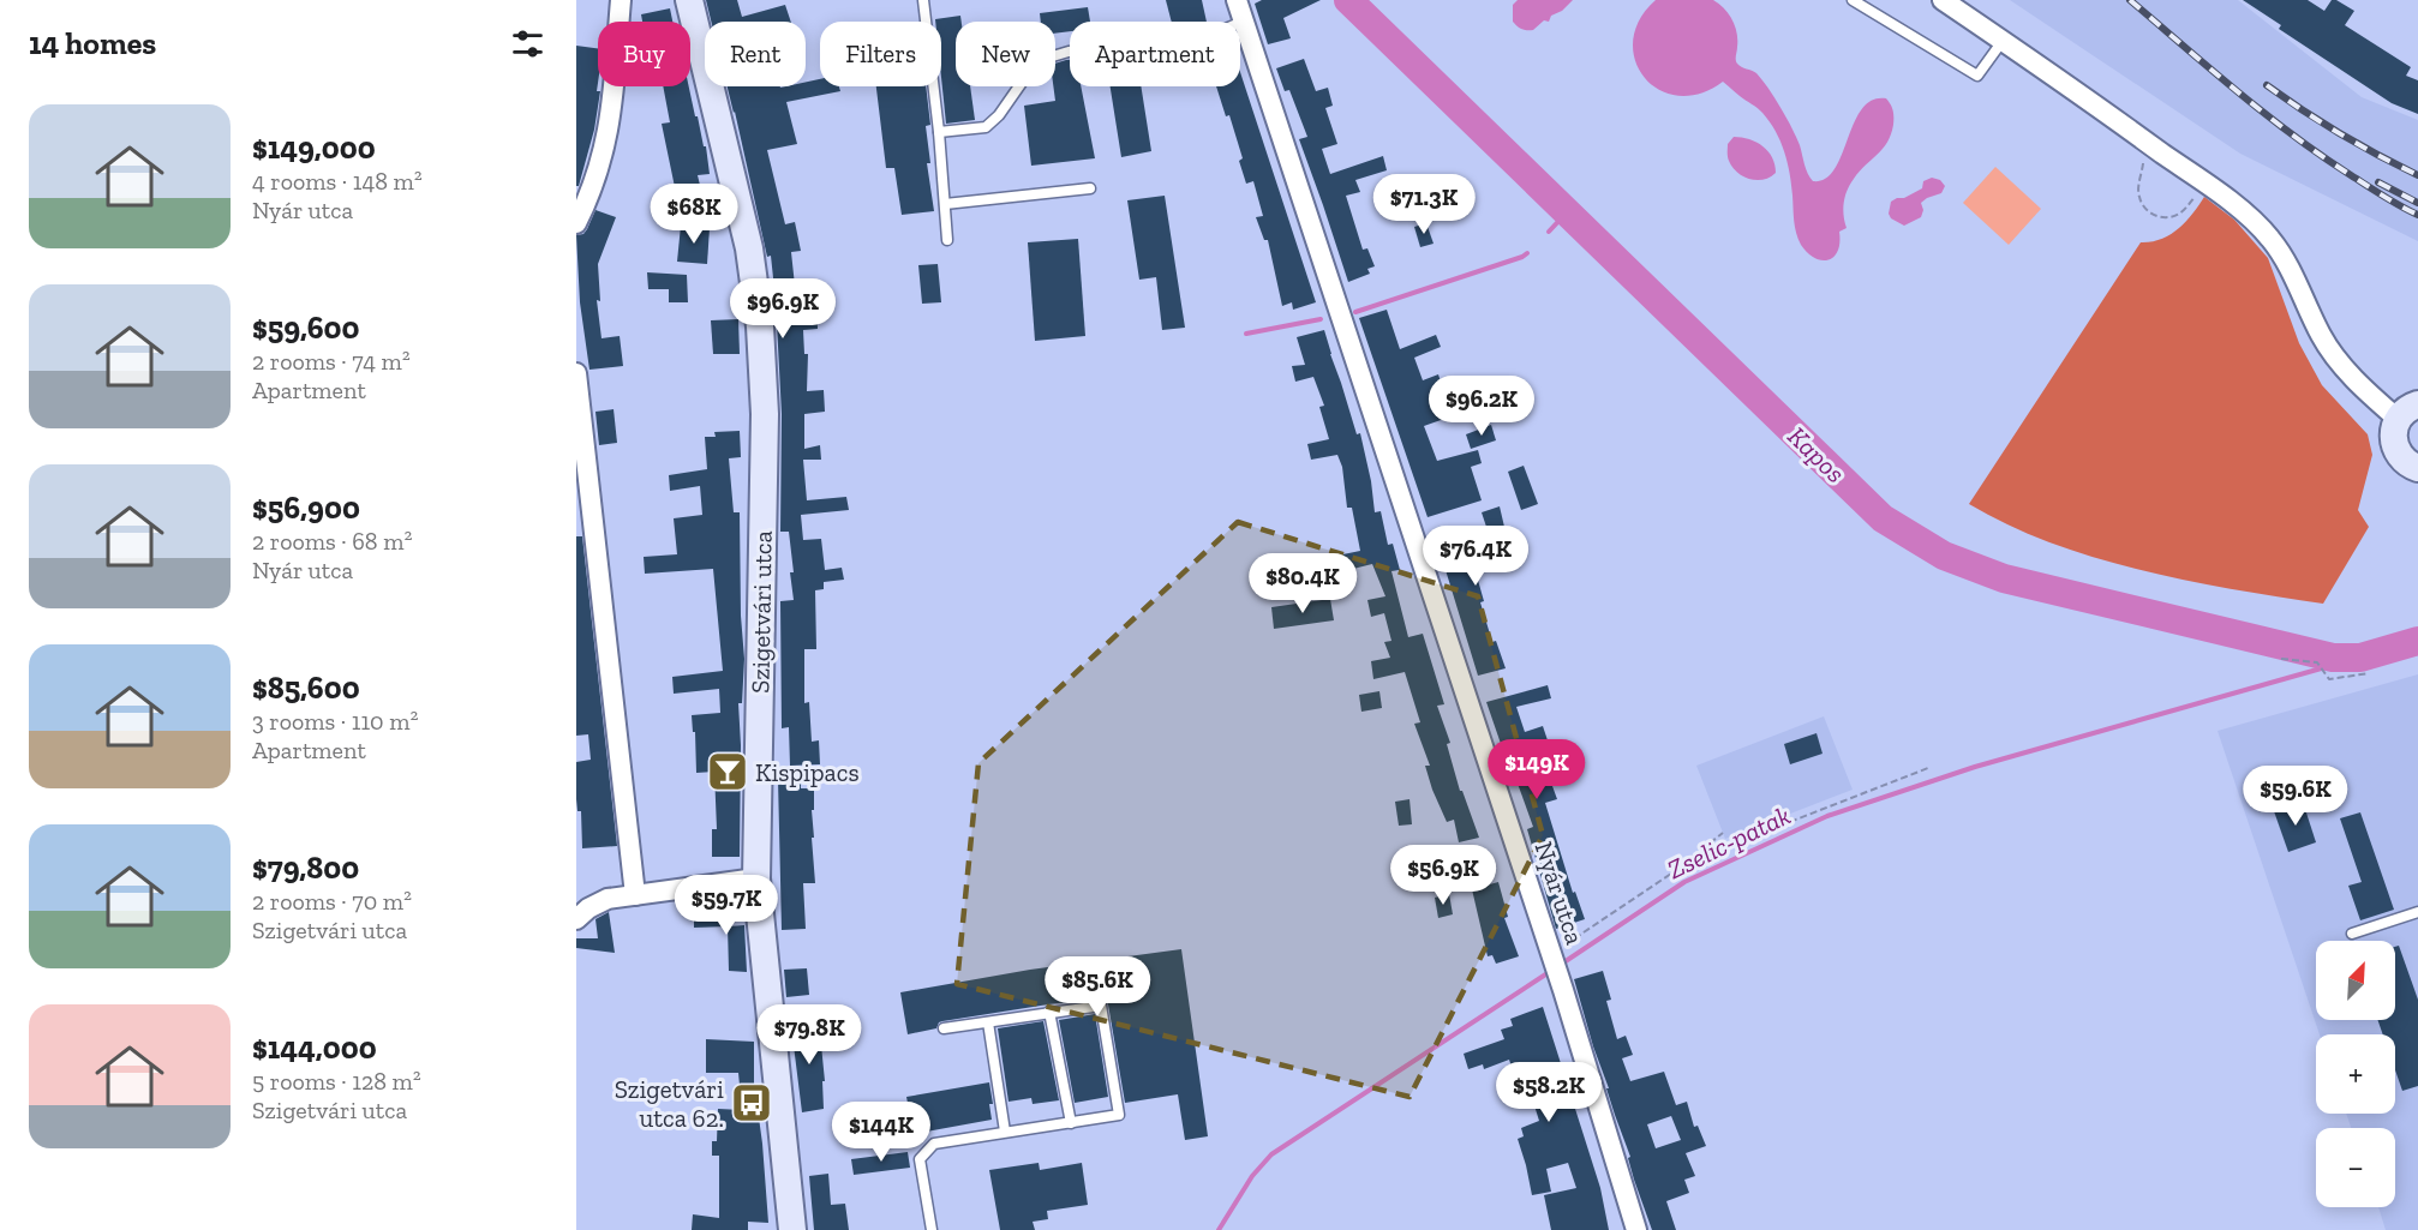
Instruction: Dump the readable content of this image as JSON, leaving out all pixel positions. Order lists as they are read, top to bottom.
{
  "streets": {
    "street": ["Szigetvári utca", "Nyár utca"]
  },
  "water": ["Kapos", "Zselic-patak"],
  "places": {
    "bar": ["Kispipacs"],
    "bus stop": ["Szigetvári utca 62."]
  },
  "north": "top right",
  "page": {
    "heading": "14 homes",
    "chip": [
      "Buy",
      "Rent",
      "Filters",
      "New",
      "Apartment"
    ],
    "list": [
      {
        "name": "$149,000",
        "note": "4 rooms · 148 m² · Nyár utca"
      },
      {
        "name": "$59,600",
        "note": "2 rooms · 74 m² · Apartment"
      },
      {
        "name": "$56,900",
        "note": "2 rooms · 68 m² · Nyár utca"
      },
      {
        "name": "$85,600",
        "note": "3 rooms · 110 m² · Apartment"
      },
      {
        "name": "$79,800",
        "note": "2 rooms · 70 m² · Szigetvári utca"
      },
      {
        "name": "$144,000",
        "note": "5 rooms · 128 m² · Szigetvári utca"
      }
    ],
    "price": [
      "$71.3K",
      "$68K",
      "$96.9K",
      "$96.2K",
      "$76.4K",
      "$80.4K",
      "$149K",
      "$59.6K",
      "$56.9K",
      "$59.7K",
      "$85.6K",
      "$79.8K",
      "$58.2K",
      "$144K"
    ],
    "map_buttons": ["+", "−"]
  }
}
